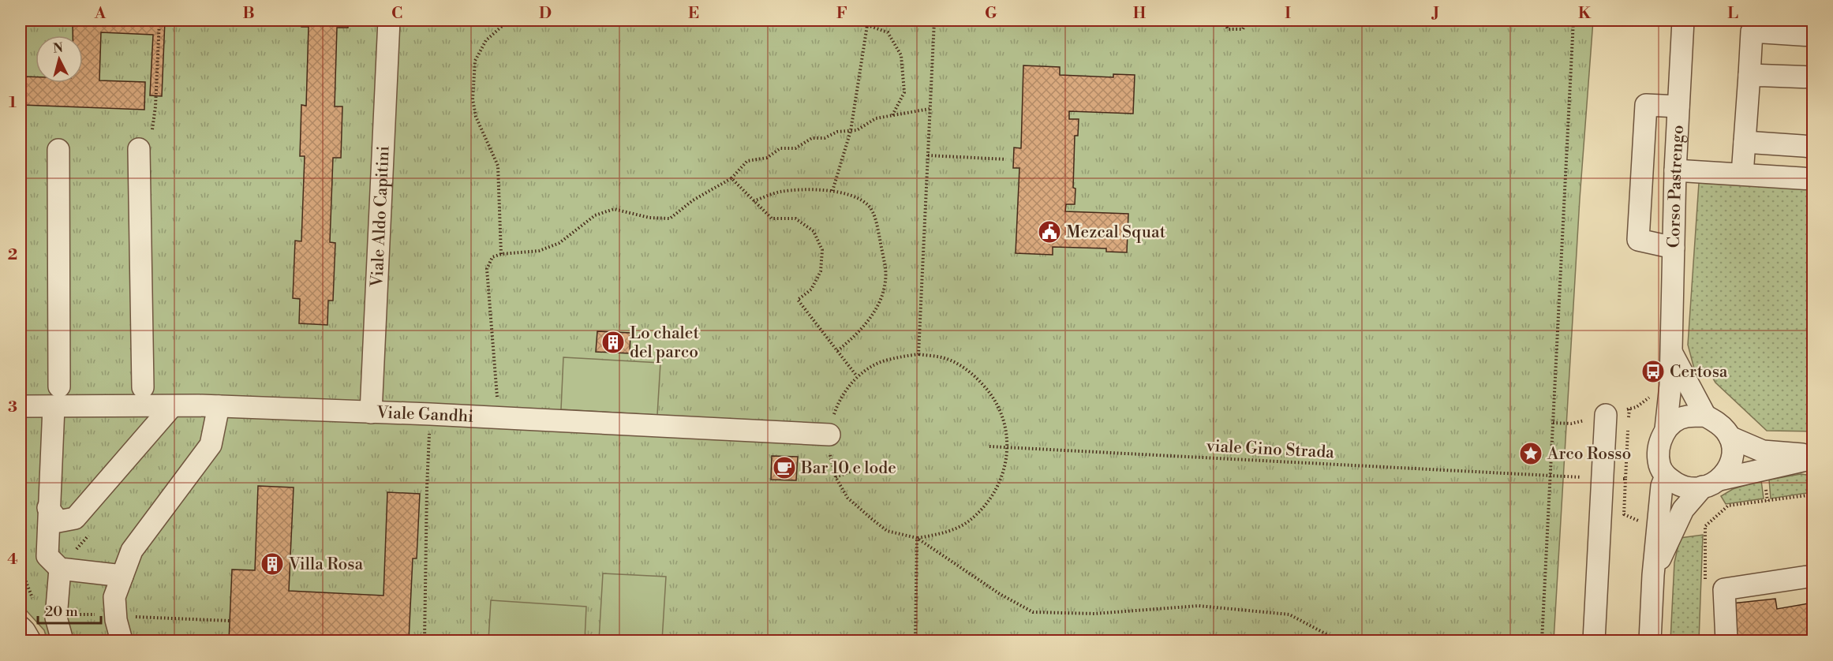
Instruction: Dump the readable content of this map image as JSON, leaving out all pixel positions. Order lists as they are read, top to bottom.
{
  "streets": {
    "street": ["Corso Pastrengo", "Viale Aldo Capitini", "Viale Gandhi"],
    "path": ["viale Gino Strada"]
  },
  "crossings": [
    ["Viale Aldo Capitini", "Viale Gandhi"]
  ],
  "places": {
    "public building": ["Mezcal Squat"],
    "building": ["Lo chalet del parco", "Villa Rosa"],
    "bus stop": ["Certosa"],
    "place": ["Arco Rosso"],
    "cafe": ["Bar 10 e lode"]
  },
  "scale_bar": "20 m",
  "north": "top",
  "grid": {
    "columns": [
      "A",
      "B",
      "C",
      "D",
      "E",
      "F",
      "G",
      "H",
      "I",
      "J",
      "K",
      "L"
    ],
    "rows": [
      "1",
      "2",
      "3",
      "4"
    ]
  }
}
